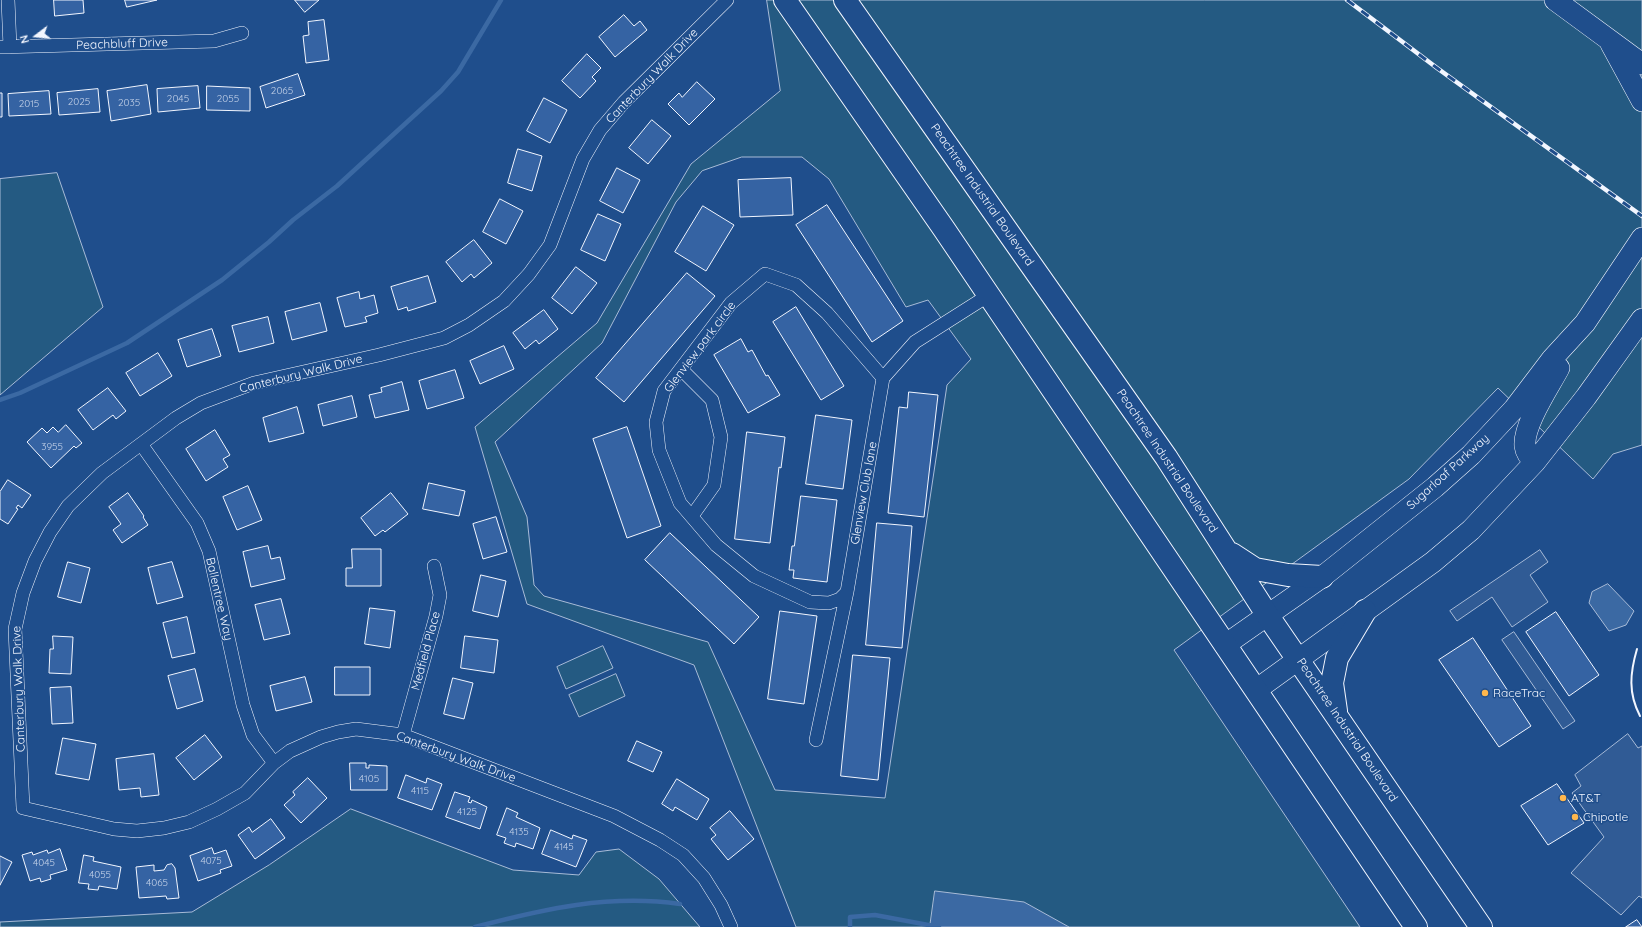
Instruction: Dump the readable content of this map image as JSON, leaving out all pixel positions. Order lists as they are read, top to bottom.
{
  "streets": {
    "highway": ["Peachtree Industrial Boulevard"],
    "main road": ["Sugarloaf Parkway"],
    "street": [
      "Peachbluff Drive",
      "Canterbury Walk Drive",
      "Glenview park circle",
      "Glenview Club lane",
      "Ballentree Way",
      "Medfield Place"
    ]
  },
  "crossings": [
    ["Canterbury Walk Drive", "Ballentree Way"],
    ["Canterbury Walk Drive", "Medfield Place"],
    ["Peachtree Industrial Boulevard", "Sugarloaf Parkway"],
    ["Glenview park circle", "Glenview Club lane"]
  ],
  "places": ["RaceTrac", "AT&T", "Chipotle"],
  "house_numbers": [
    "2065",
    "2045",
    "2055",
    "2025",
    "2035",
    "2015",
    "3955",
    "4105",
    "4115",
    "4125",
    "4135",
    "4145",
    "4075",
    "4045",
    "4055",
    "4065"
  ],
  "north": "left"
}
